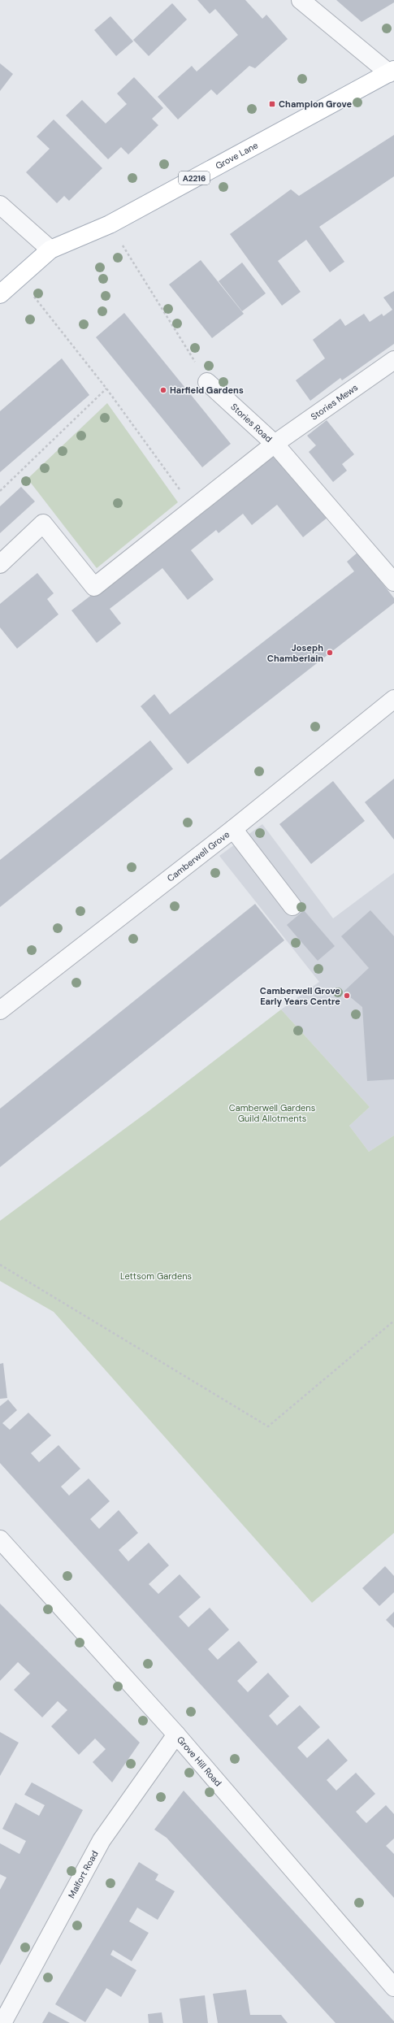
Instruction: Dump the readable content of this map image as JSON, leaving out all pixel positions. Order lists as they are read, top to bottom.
{
  "streets": {
    "main road": ["Grove Lane", "A2216"],
    "street": [
      "Stories Mews",
      "Stories Road",
      "Camberwell Grove",
      "Grove Hill Road",
      "Malfort Road"
    ]
  },
  "crossings": [
    ["Stories Mews", "Stories Road"],
    ["Grove Hill Road", "Malfort Road"]
  ],
  "parks": ["Camberwell Gardens Guild Allotments", "Lettsom Gardens"],
  "places": {
    "transit": ["Champion Grove"],
    "other": ["Harfield Gardens", "Joseph Chamberlain", "Camberwell Grove Early Years Centre"]
  }
}
